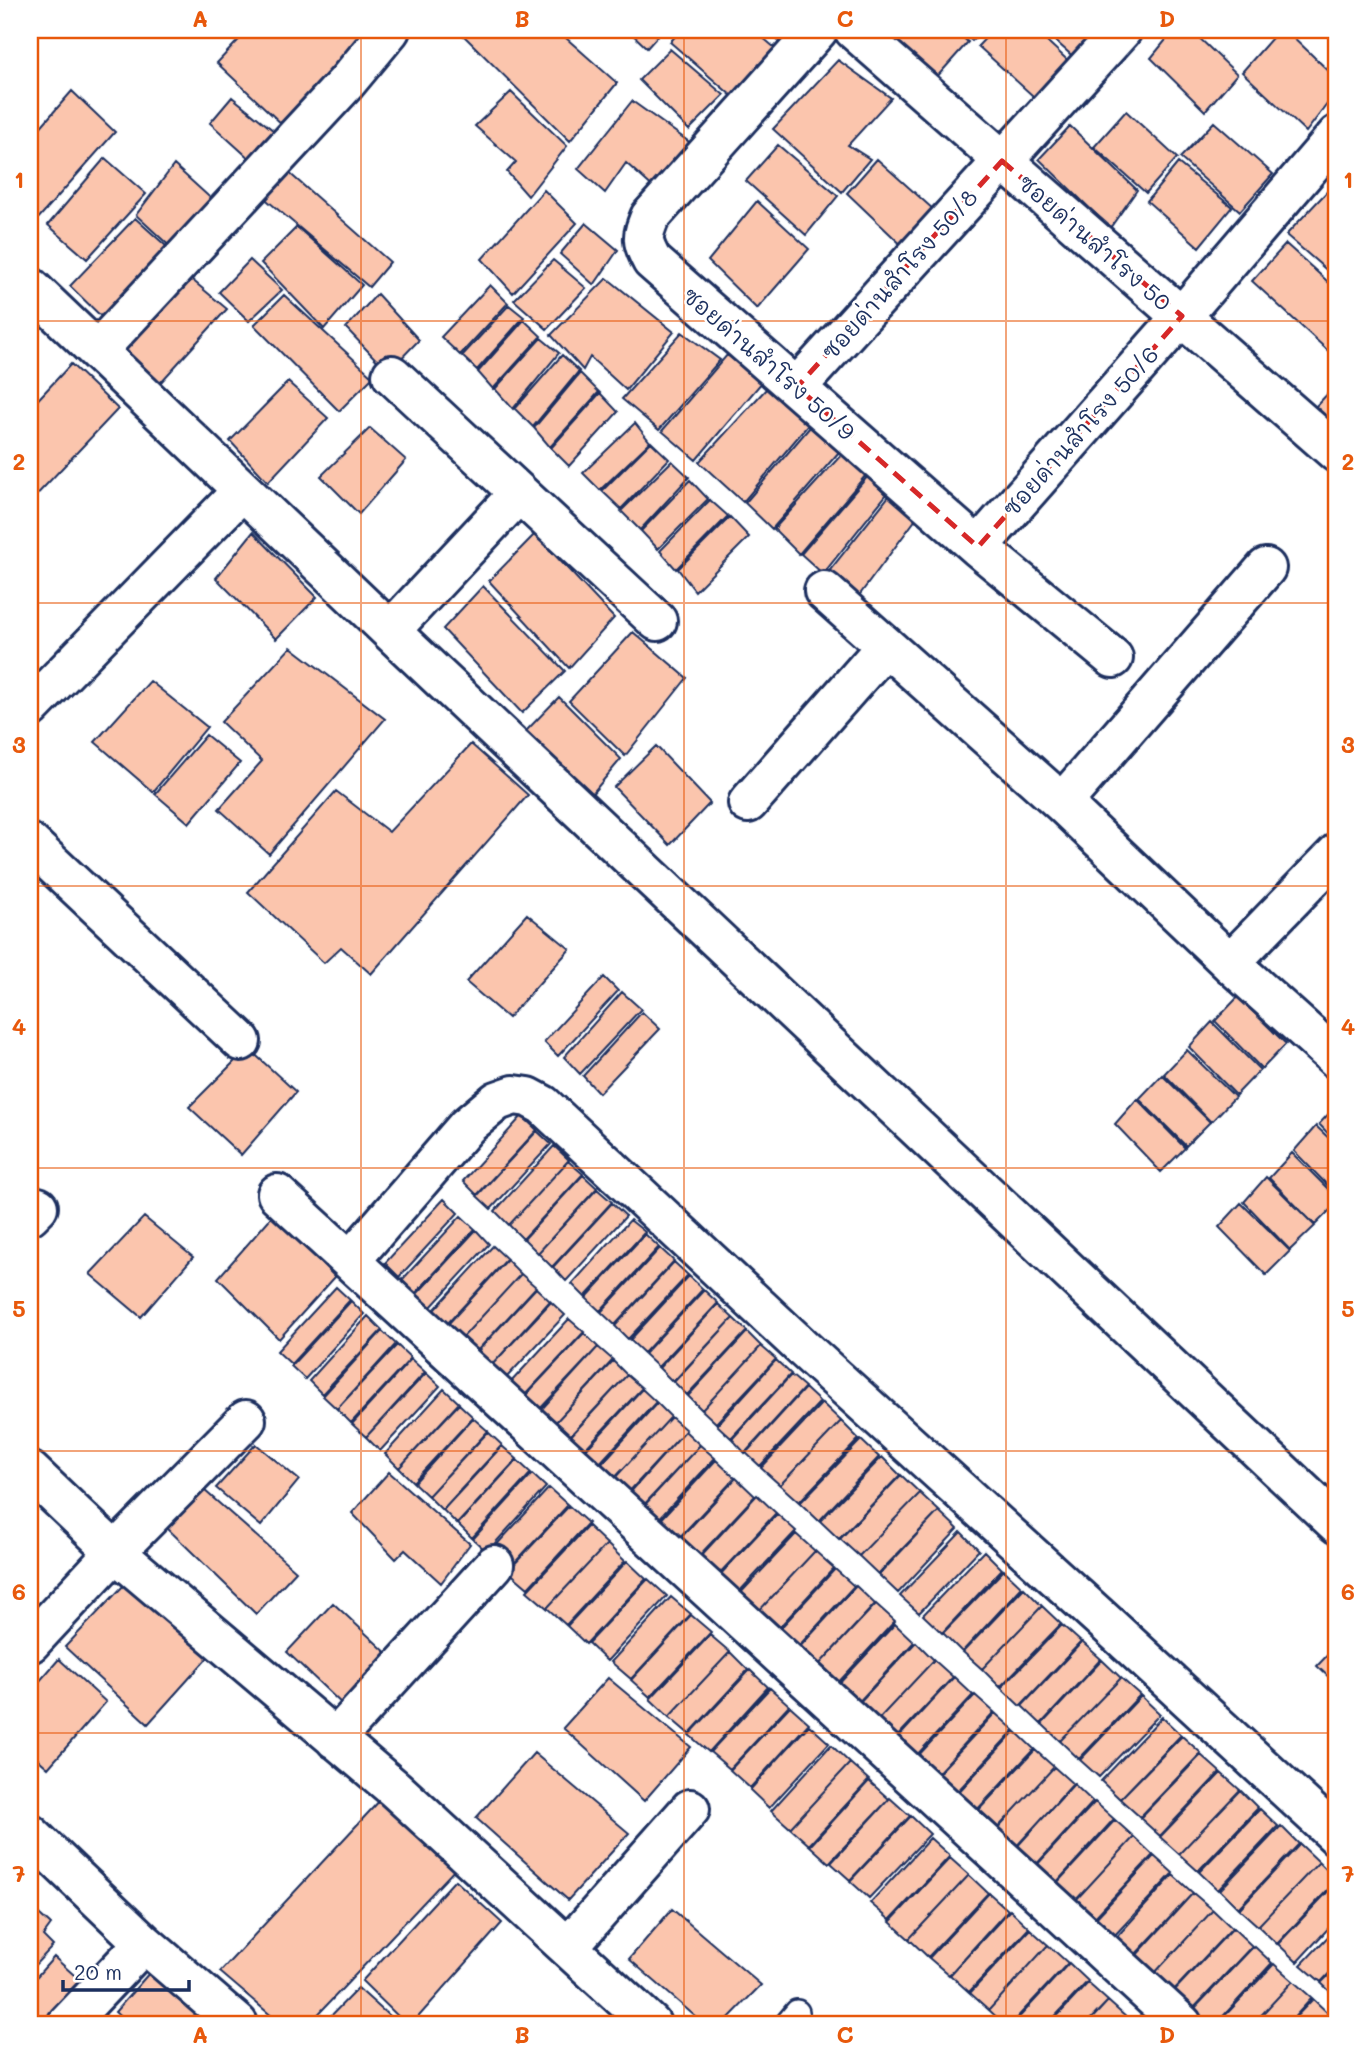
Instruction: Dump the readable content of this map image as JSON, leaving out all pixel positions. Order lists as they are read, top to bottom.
{
  "streets": {
    "street": [
      "ซอยด่านสำโรง 50",
      "ซอยด่านสำโรง 50/8",
      "ซอยด่านสำโรง 50/9",
      "ซอยด่านสำโรง 50/6"
    ]
  },
  "crossings": [
    ["ซอยด่านสำโรง 50", "ซอยด่านสำโรง 50/8"],
    ["ซอยด่านสำโรง 50", "ซอยด่านสำโรง 50/6"],
    ["ซอยด่านสำโรง 50/8", "ซอยด่านสำโรง 50/9"],
    ["ซอยด่านสำโรง 50/9", "ซอยด่านสำโรง 50/6"]
  ],
  "scale_bar": "20 m",
  "grid": {
    "columns": [
      "A",
      "B",
      "C",
      "D"
    ],
    "rows": [
      "1",
      "2",
      "3",
      "4",
      "5",
      "6",
      "7"
    ]
  }
}
